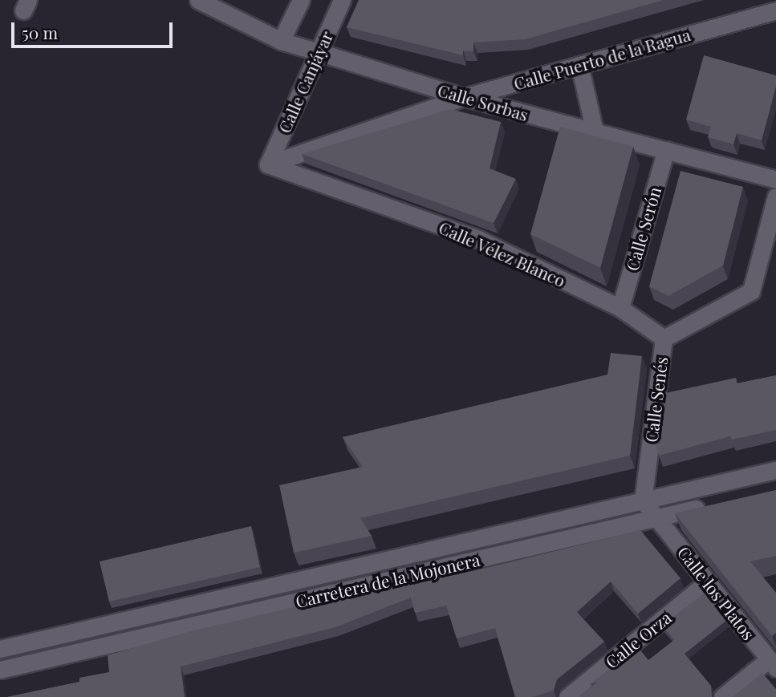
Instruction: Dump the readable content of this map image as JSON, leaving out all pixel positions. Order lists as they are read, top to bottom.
{
  "streets": {
    "street": [
      "Calle Puerto de la Ragua",
      "Calle Canjáyar",
      "Calle Sorbas",
      "Calle Serón",
      "Calle Vélez Blanco",
      "Calle Senés",
      "Carretera de la Mojonera",
      "Calle los Platos",
      "Calle Orza"
    ]
  },
  "crossings": [
    ["Calle Puerto de la Ragua", "Calle Canjáyar"],
    ["Calle Puerto de la Ragua", "Calle Sorbas"],
    ["Calle Puerto de la Ragua", "Calle Vélez Blanco"],
    ["Calle Canjáyar", "Calle Sorbas"],
    ["Calle Canjáyar", "Calle Vélez Blanco"],
    ["Calle Sorbas", "Calle Serón"],
    ["Calle Serón", "Calle Vélez Blanco"],
    ["Calle Vélez Blanco", "Calle Senés"],
    ["Calle Senés", "Carretera de la Mojonera"],
    ["Carretera de la Mojonera", "Calle los Platos"],
    ["Calle los Platos", "Calle Orza"]
  ],
  "scale_bar": "50 m"
}
